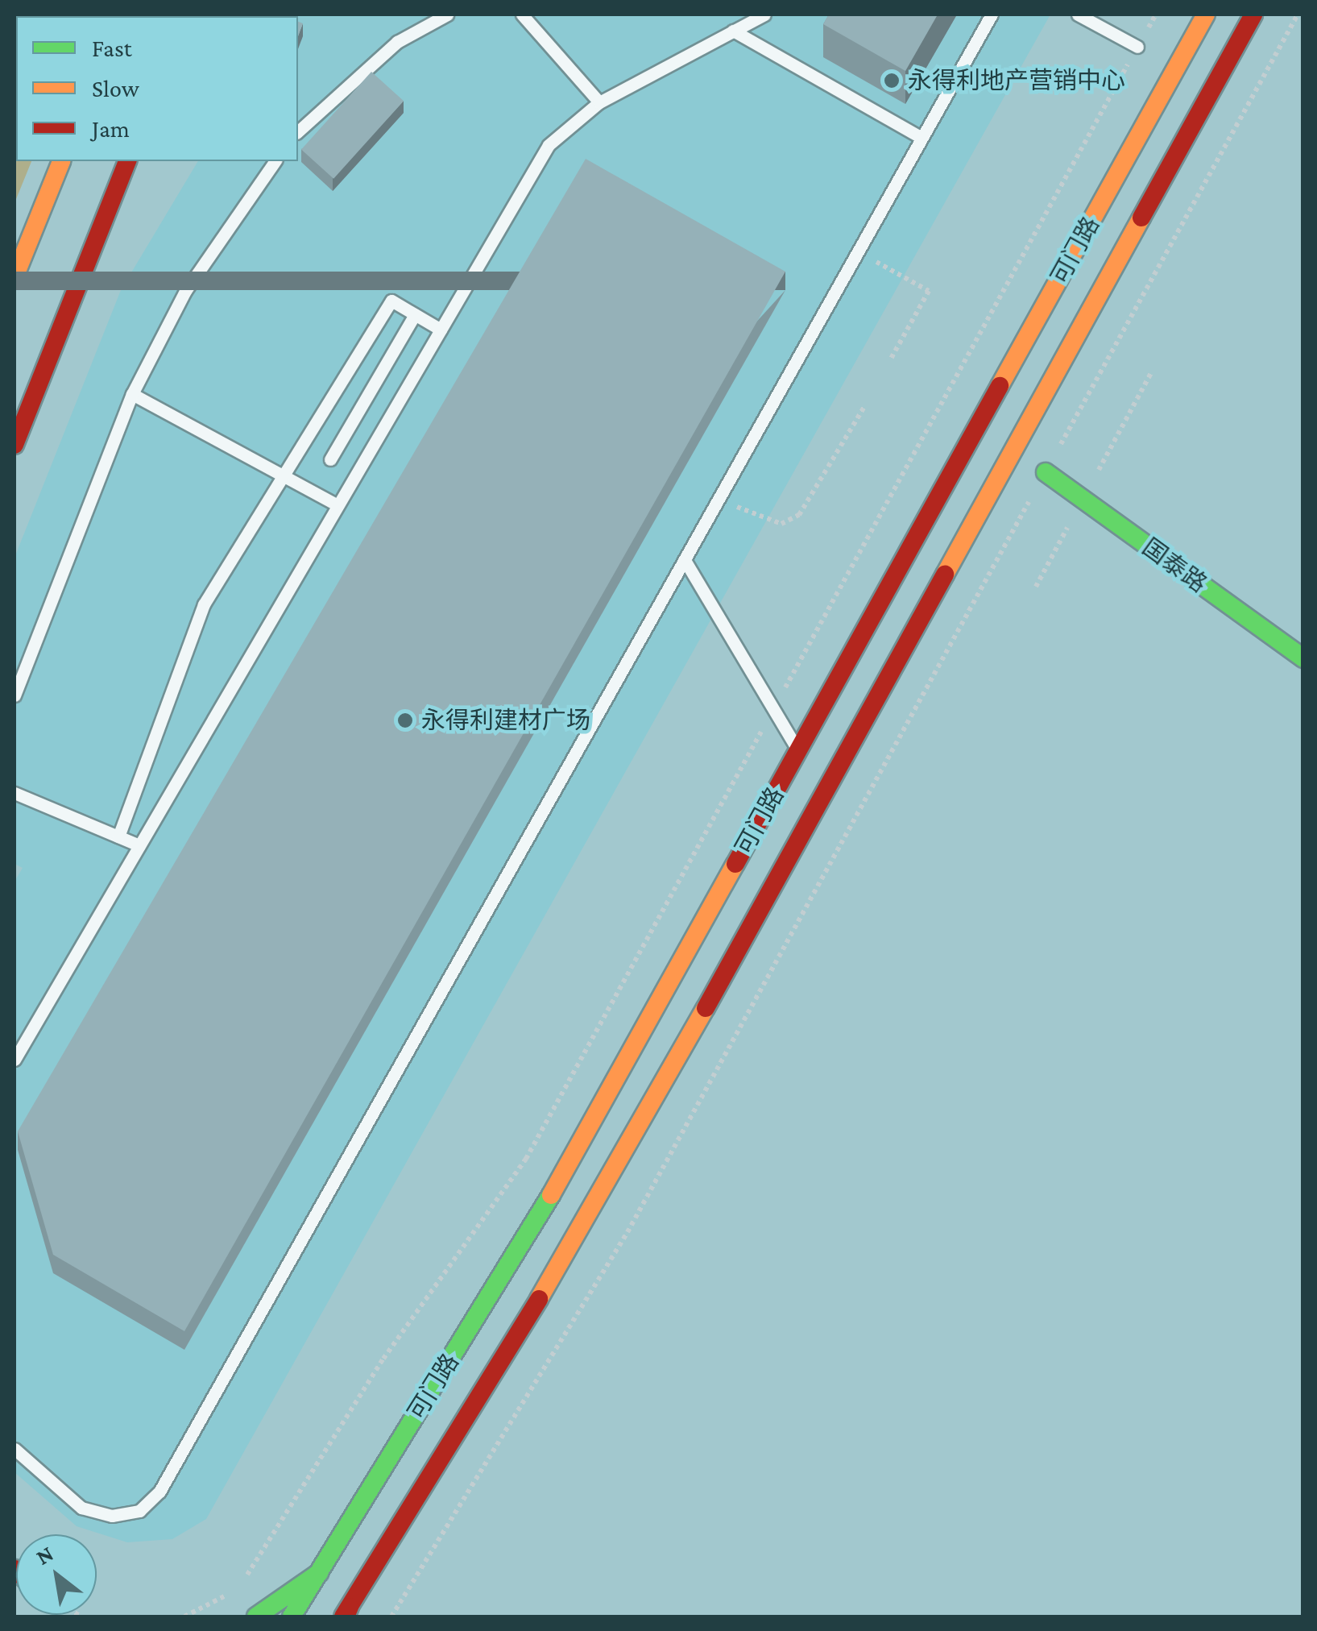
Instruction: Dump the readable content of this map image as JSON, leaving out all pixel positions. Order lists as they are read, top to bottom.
{
  "streets": {
    "main road": ["可门路", "国泰路"]
  },
  "places": ["永得利地产营销中心", "永得利建材广场"],
  "legend": ["Fast", "Slow", "Jam"],
  "north": "top left"
}
